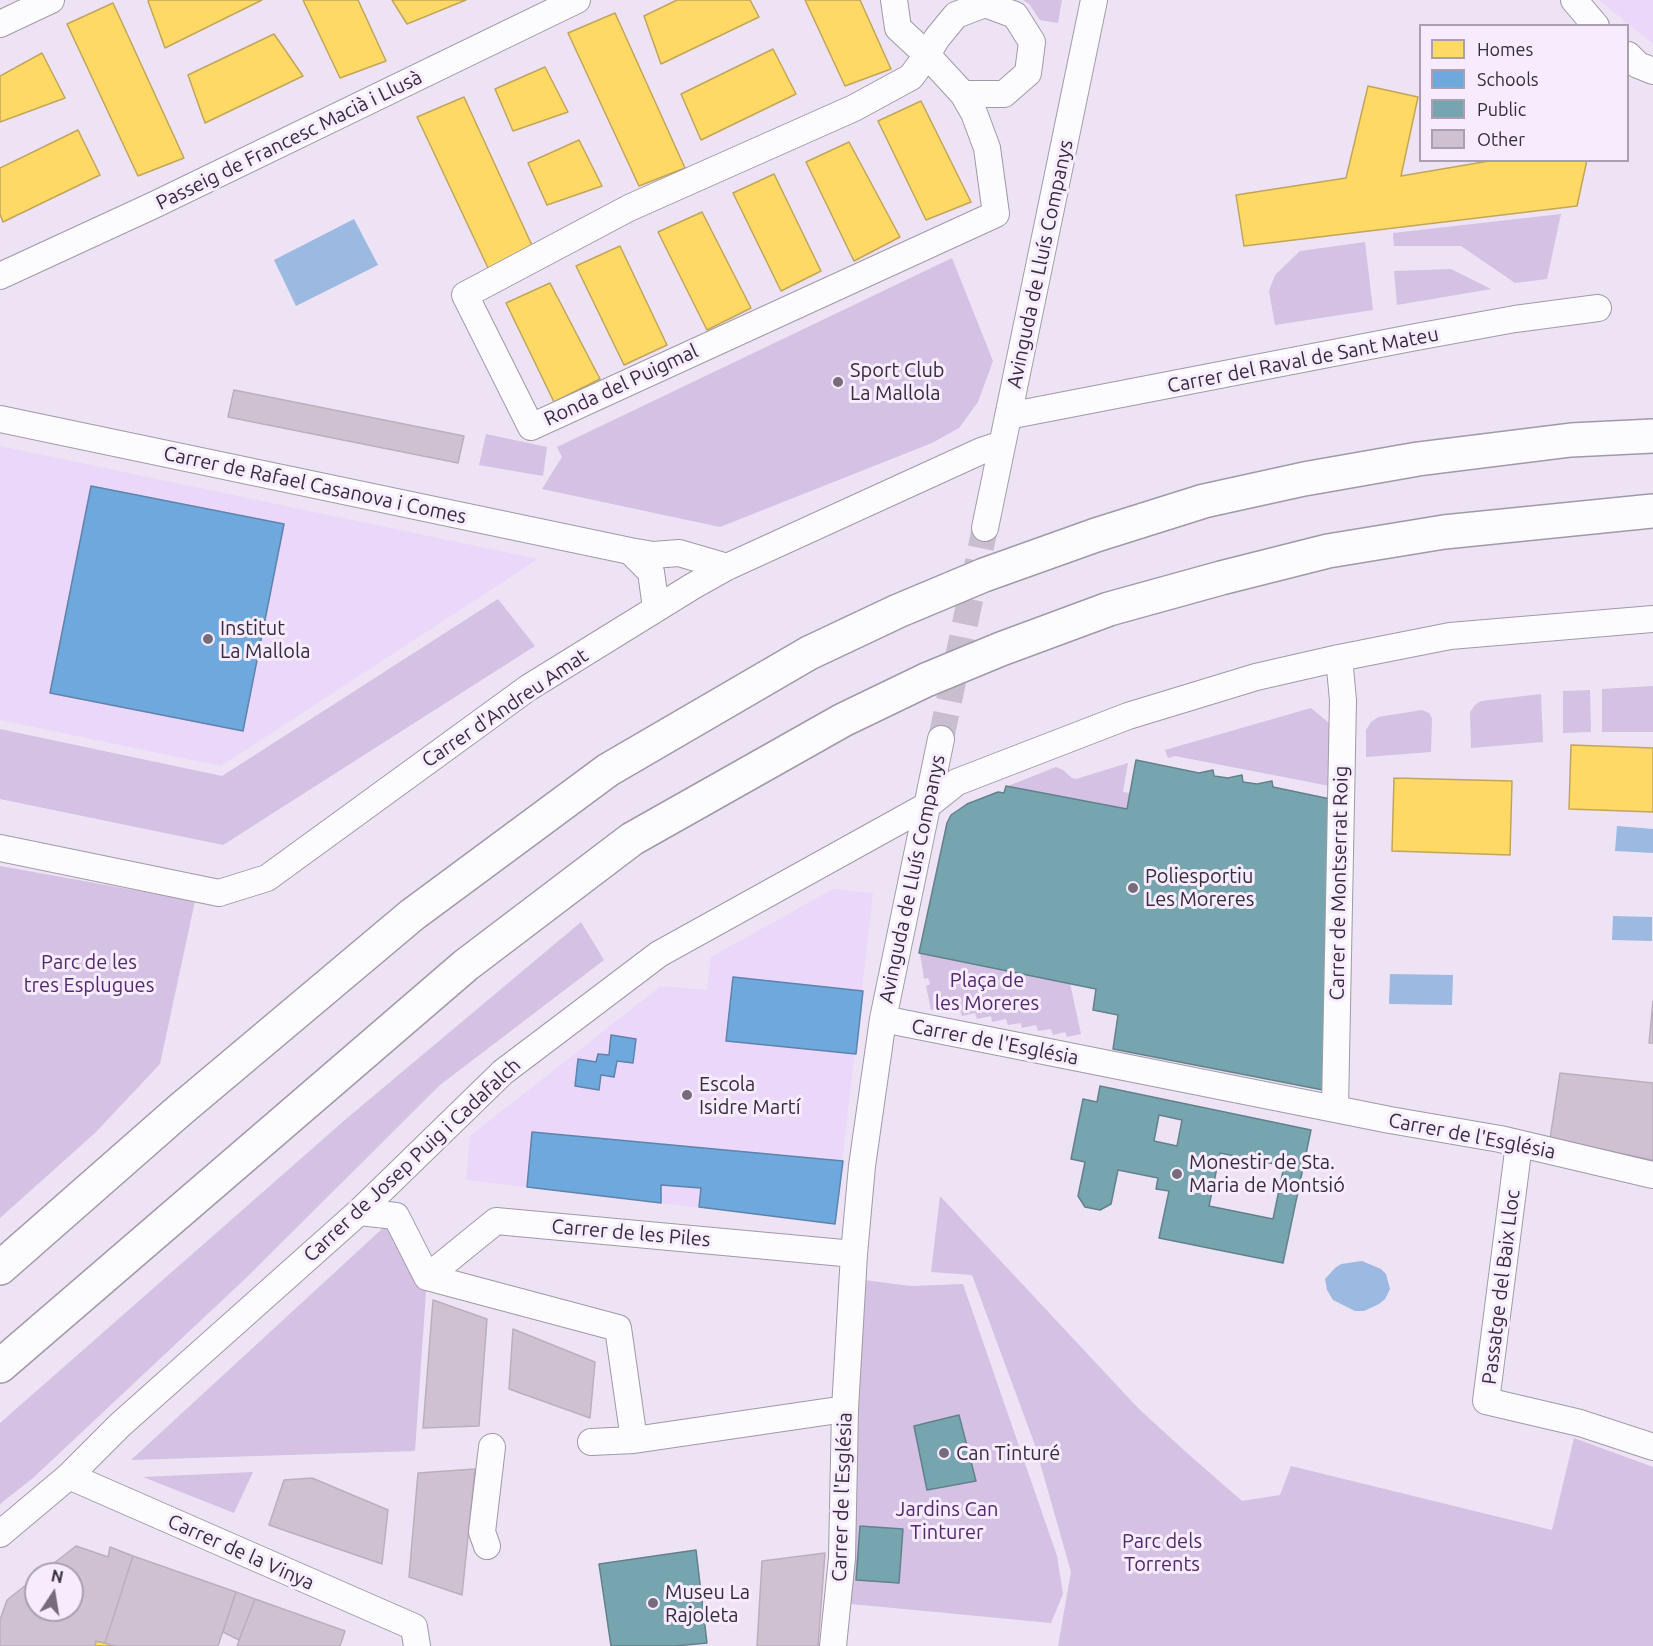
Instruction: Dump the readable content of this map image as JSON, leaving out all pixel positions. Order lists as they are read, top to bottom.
{
  "streets": {
    "street": [
      "Passeig de Francesc Macià i Llusà",
      "Avinguda de Lluís Companys",
      "Carrer del Raval de Sant Mateu",
      "Ronda del Puigmal",
      "Carrer de Rafael Casanova i Comes",
      "Carrer d'Andreu Amat",
      "Carrer de Montserrat Roig",
      "Carrer de l'Església",
      "Carrer de Josep Puig i Cadafalch",
      "Carrer de les Piles",
      "Passatge del Baix Lloc",
      "Carrer de la Vinya"
    ]
  },
  "crossings": [
    ["Avinguda de Lluís Companys", "Carrer del Raval de Sant Mateu"],
    ["Avinguda de Lluís Companys", "Carrer d'Andreu Amat"],
    ["Avinguda de Lluís Companys", "Carrer de l'Església"],
    ["Avinguda de Lluís Companys", "Carrer de Josep Puig i Cadafalch"],
    ["Carrer de Rafael Casanova i Comes", "Carrer d'Andreu Amat"],
    ["Carrer de Montserrat Roig", "Carrer de l'Església"],
    ["Carrer de Montserrat Roig", "Carrer de Josep Puig i Cadafalch"],
    ["Carrer de l'Església", "Carrer de les Piles"],
    ["Carrer de l'Església", "Passatge del Baix Lloc"],
    ["Carrer de Josep Puig i Cadafalch", "Carrer de la Vinya"]
  ],
  "parks": [
    "Parc de les tres Esplugues",
    "Plaça de les Moreres",
    "Jardins Can Tinturer",
    "Parc dels Torrents"
  ],
  "places": [
    "Sport Club La Mallola",
    "Institut La Mallola",
    "Poliesportiu Les Moreres",
    "Escola Isidre Martí",
    "Monestir de Sta. Maria de Montsió",
    "Can Tinturé",
    "Museu La Rajoleta"
  ],
  "legend": [
    "Homes",
    "Schools",
    "Public",
    "Other"
  ],
  "north": "top"
}
